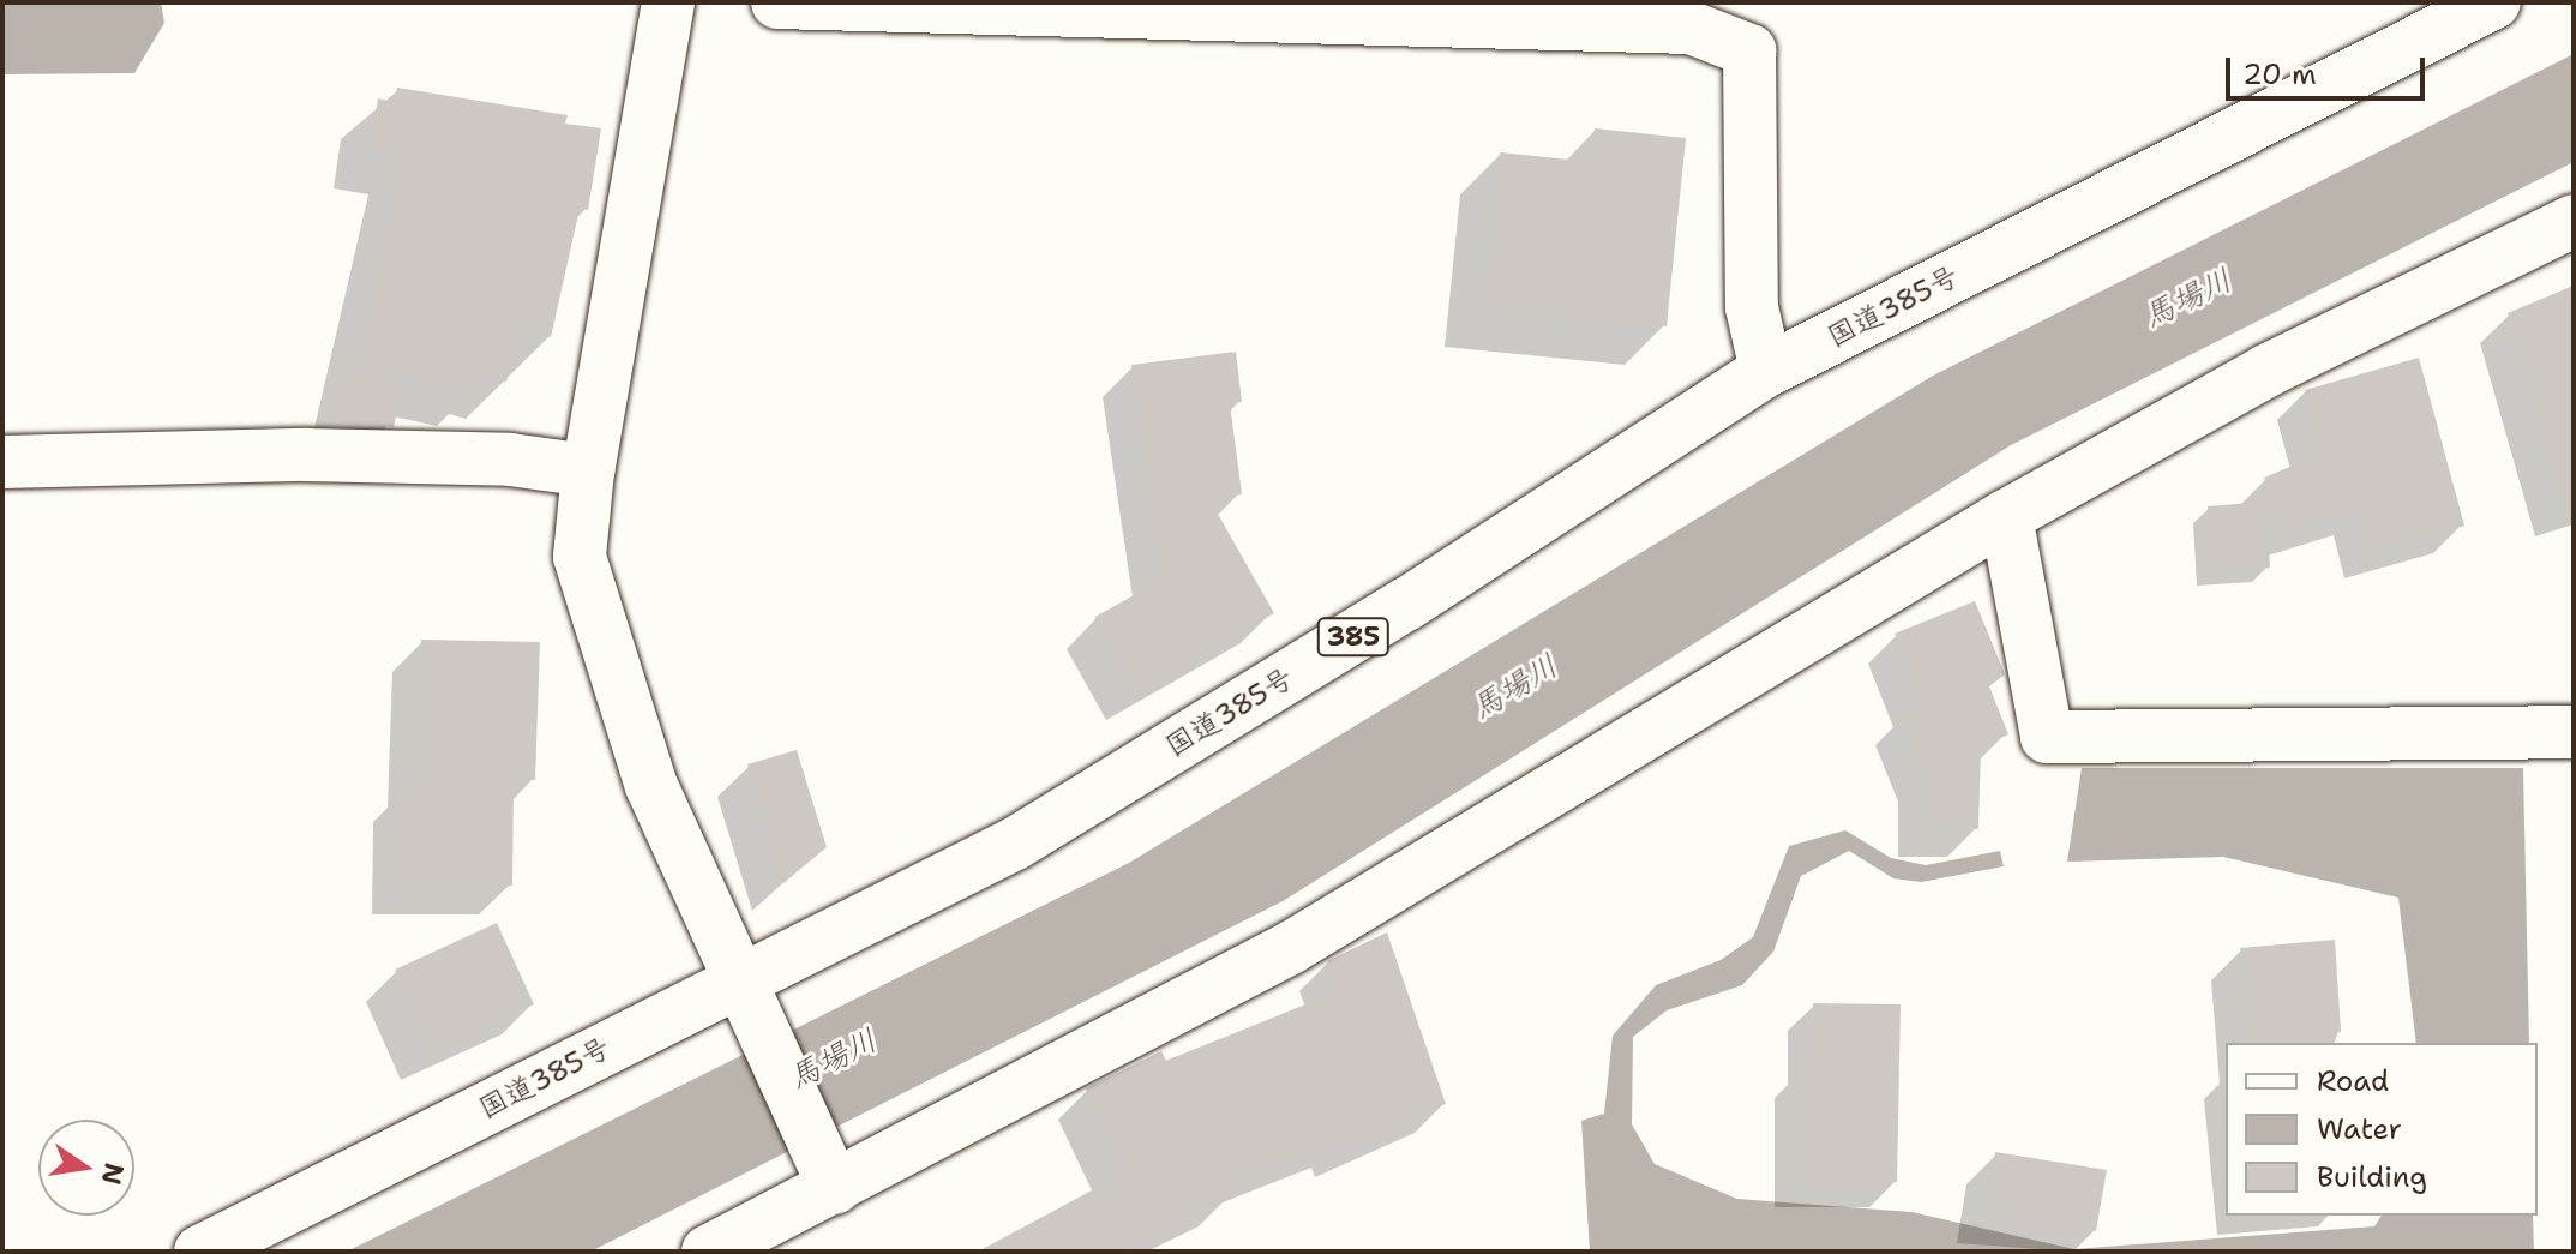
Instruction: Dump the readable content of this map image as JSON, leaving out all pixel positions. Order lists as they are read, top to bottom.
{
  "streets": {
    "main road": ["国道385号", "385"]
  },
  "water": ["馬場川"],
  "legend": ["Road", "Water", "Building"],
  "scale_bar": "20 m",
  "north": "right"
}
